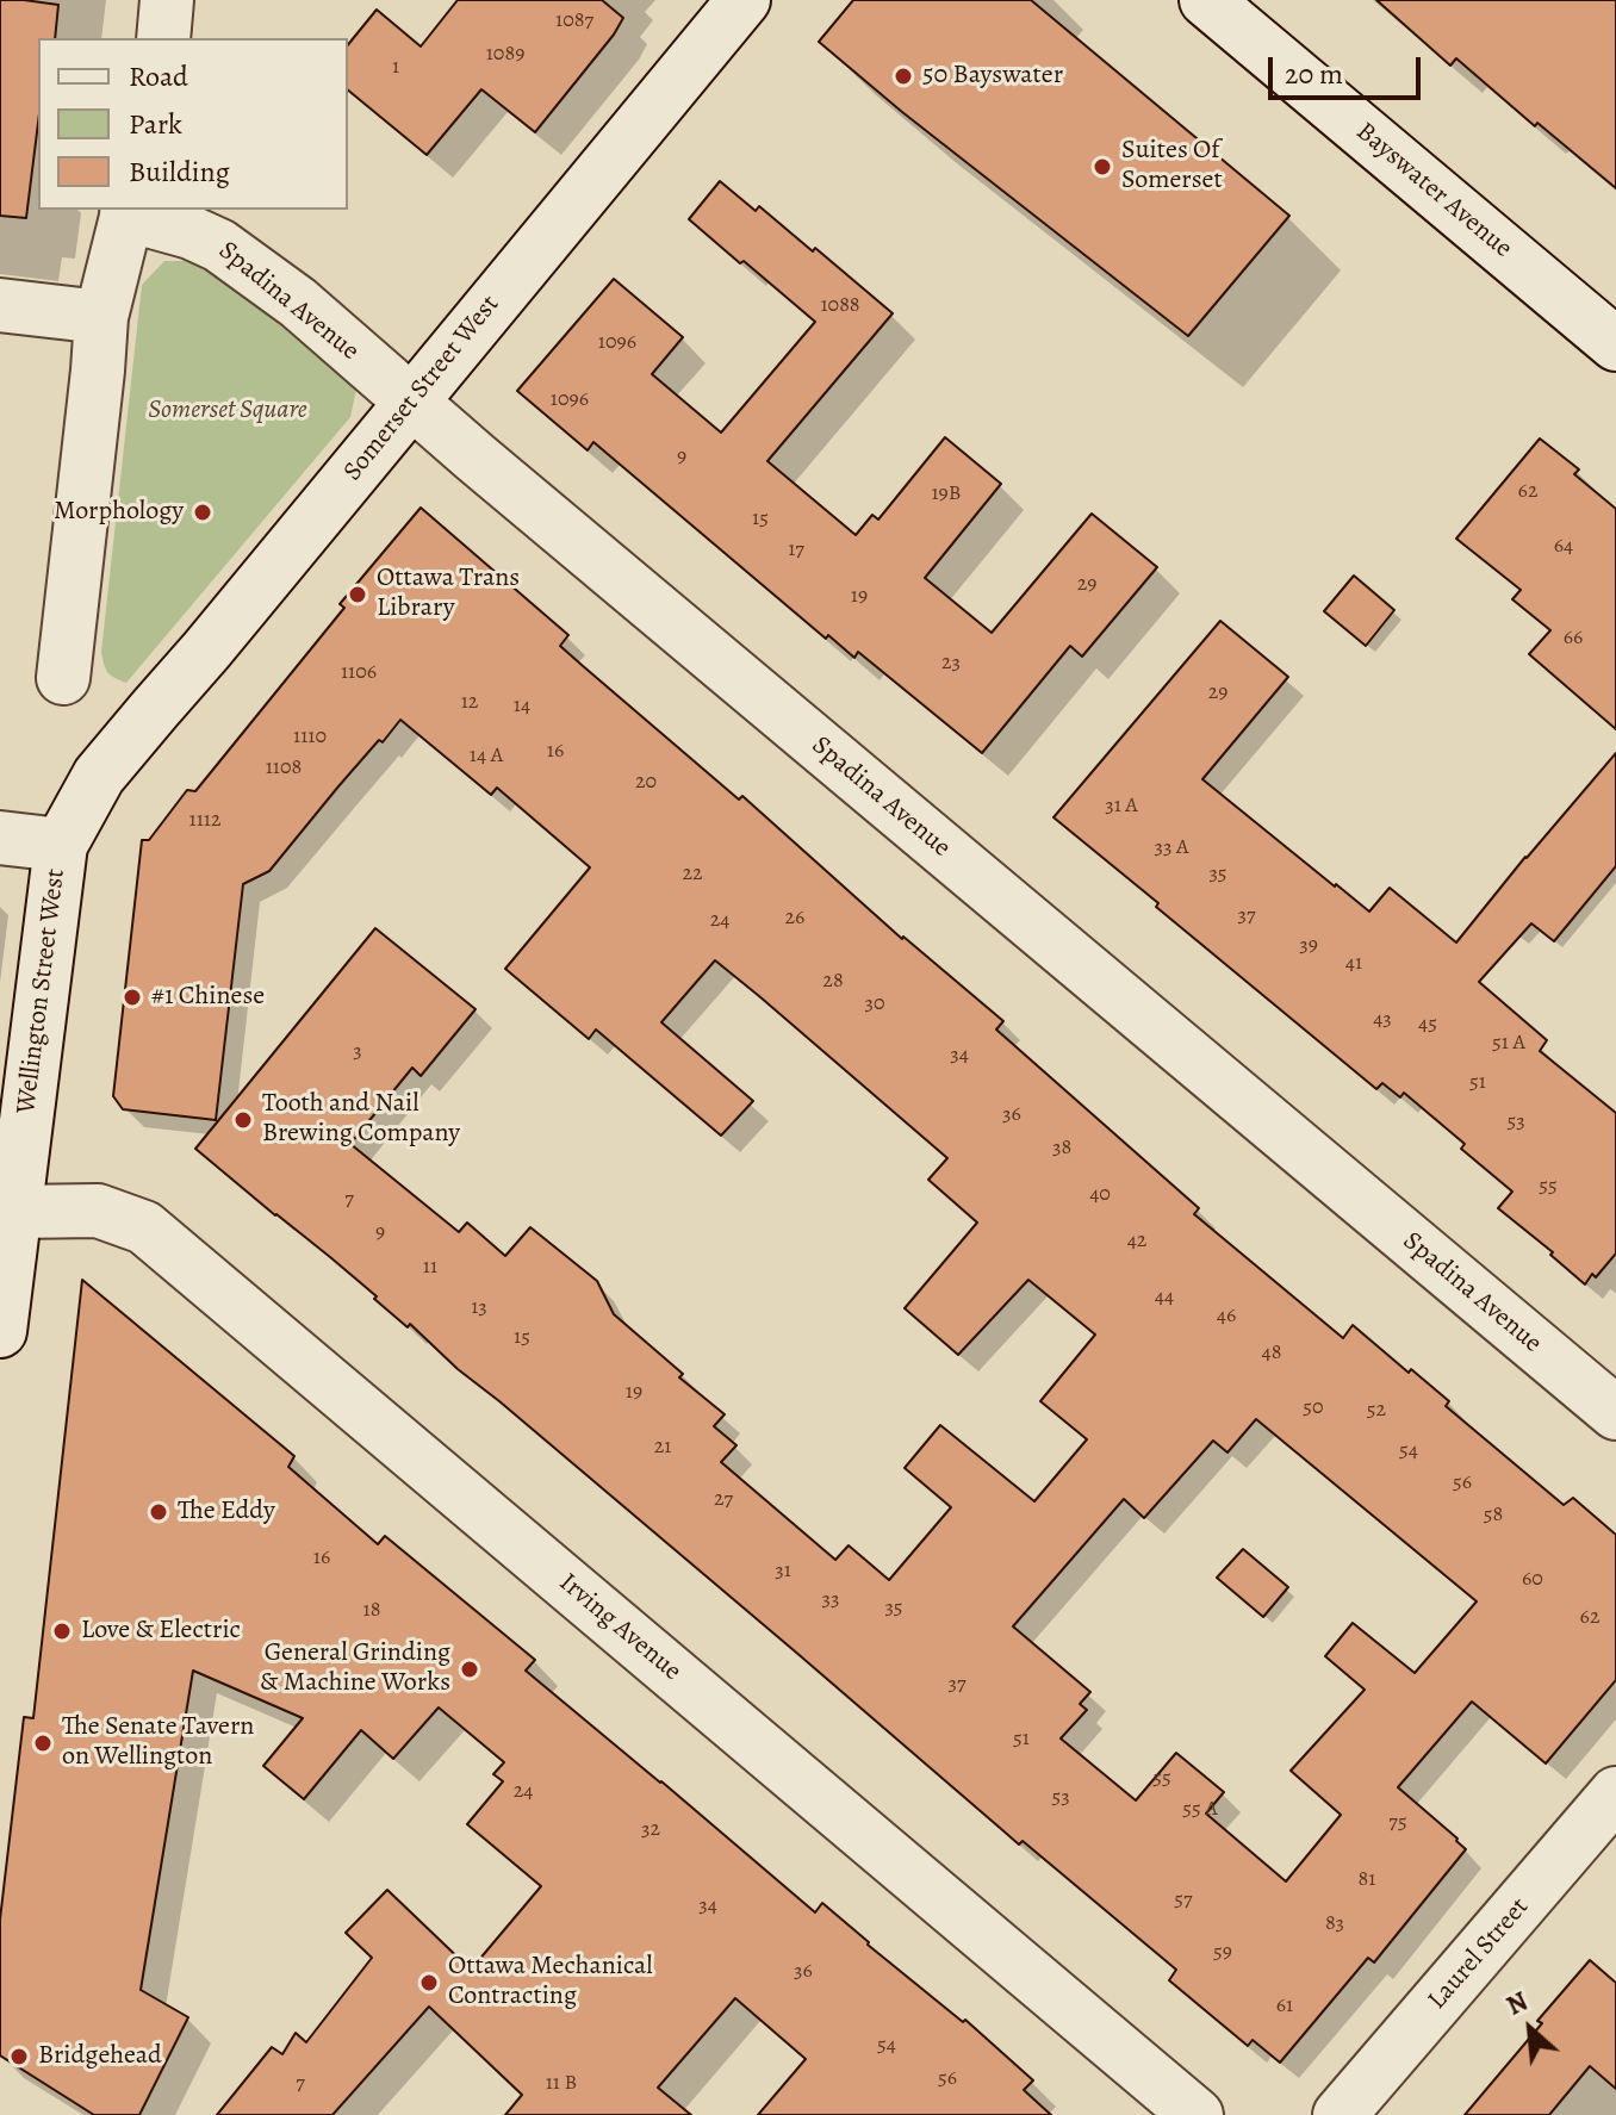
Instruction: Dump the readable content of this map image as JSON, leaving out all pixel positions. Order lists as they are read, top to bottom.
{
  "streets": {
    "street": [
      "Bayswater Avenue",
      "Spadina Avenue",
      "Somerset Street West",
      "Wellington Street West",
      "Irving Avenue",
      "Laurel Street"
    ]
  },
  "crossings": [
    ["Spadina Avenue", "Somerset Street West"],
    ["Somerset Street West", "Wellington Street West"],
    ["Wellington Street West", "Irving Avenue"]
  ],
  "parks": ["Somerset Square"],
  "places": [
    "50 Bayswater",
    "Suites Of Somerset",
    "Morphology",
    "Ottawa Trans Library",
    "#1 Chinese",
    "Tooth and Nail Brewing Company",
    "The Eddy",
    "Love & Electric",
    "General Grinding & Machine Works",
    "The Senate Tavern on Wellington",
    "Ottawa Mechanical Contracting",
    "Bridgehead"
  ],
  "house_numbers": [
    "1087",
    "1089",
    "1",
    "1088",
    "1096",
    "1096",
    "9",
    "62",
    "19B",
    "15",
    "64",
    "17",
    "29",
    "19",
    "66",
    "23",
    "1106",
    "29",
    "12",
    "14",
    "1110",
    "16",
    "14 A",
    "1108",
    "20",
    "31 A",
    "1112",
    "33 A",
    "22",
    "35",
    "37",
    "26",
    "24",
    "39",
    "41",
    "28",
    "30",
    "43",
    "45",
    "51 A",
    "3",
    "34",
    "51",
    "36",
    "53",
    "38",
    "55",
    "40",
    "7",
    "9",
    "42",
    "11",
    "44",
    "13",
    "46",
    "15",
    "48",
    "19",
    "50",
    "52",
    "21",
    "54",
    "56",
    "27",
    "58",
    "16",
    "31",
    "60",
    "33",
    "35",
    "18",
    "62",
    "37",
    "51",
    "55",
    "24",
    "53",
    "55 A",
    "75",
    "32",
    "81",
    "57",
    "34",
    "83",
    "59",
    "36",
    "61",
    "54",
    "56",
    "7",
    "11 B"
  ],
  "legend": ["Road", "Park", "Building"],
  "scale_bar": "20 m",
  "north": "top left"
}
